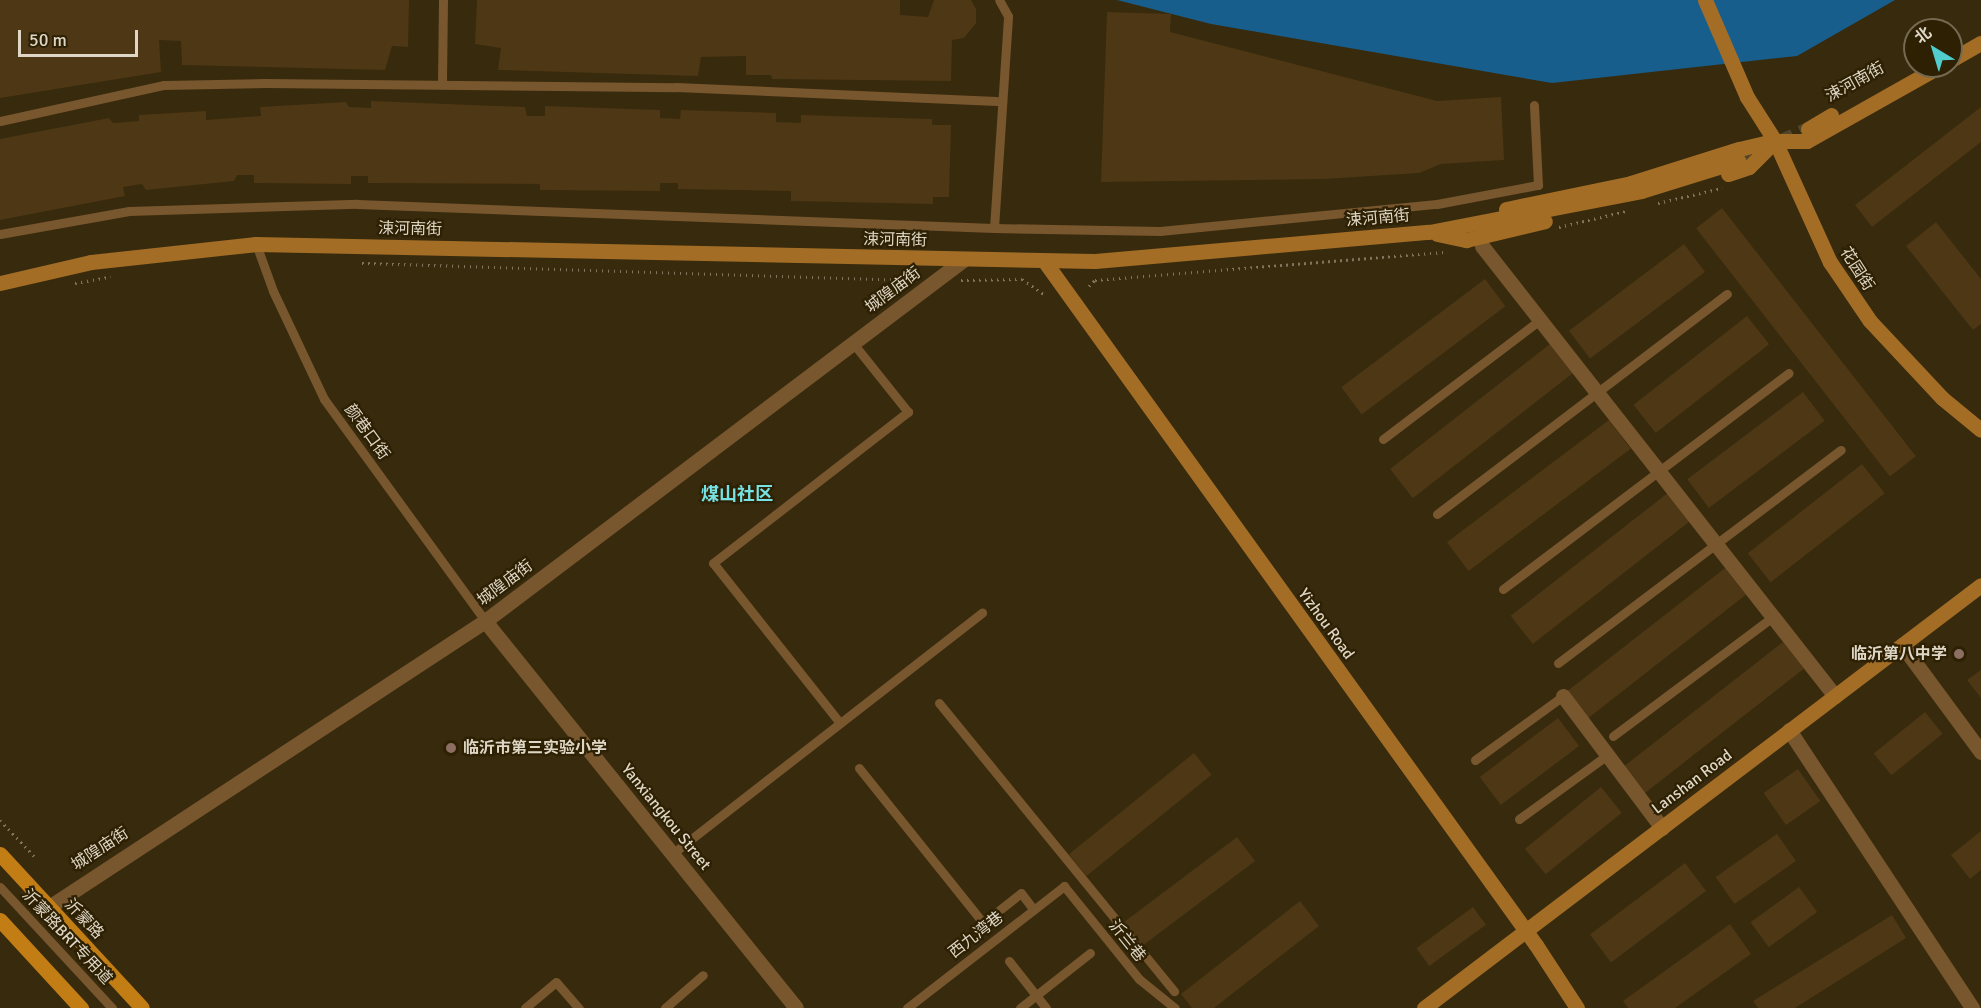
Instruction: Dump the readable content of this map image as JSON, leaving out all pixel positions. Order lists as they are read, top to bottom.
{
  "streets": {
    "main road": [
      "涑河南街",
      "花园街",
      "Yizhou Road",
      "Lanshan Road",
      "沂蒙路"
    ],
    "street": ["城隍庙街", "Yanxiangkou Street"],
    "lane": [
      "颜巷口街",
      "西九湾巷",
      "沂蒙路BRT专用道",
      "沂兰巷"
    ]
  },
  "crossings": [
    ["涑河南街", "城隍庙街"],
    ["涑河南街", "颜巷口街"],
    ["涑河南街", "Yizhou Road"],
    ["城隍庙街", "颜巷口街"],
    ["城隍庙街", "Yanxiangkou Street"],
    ["城隍庙街", "沂蒙路"],
    ["颜巷口街", "Yanxiangkou Street"],
    ["Yizhou Road", "Lanshan Road"],
    ["西九湾巷", "沂兰巷"]
  ],
  "districts": ["煤山社区"],
  "places": ["临沂第八中学", "临沂市第三实验小学"],
  "scale_bar": "50 m",
  "north": "top left"
}
